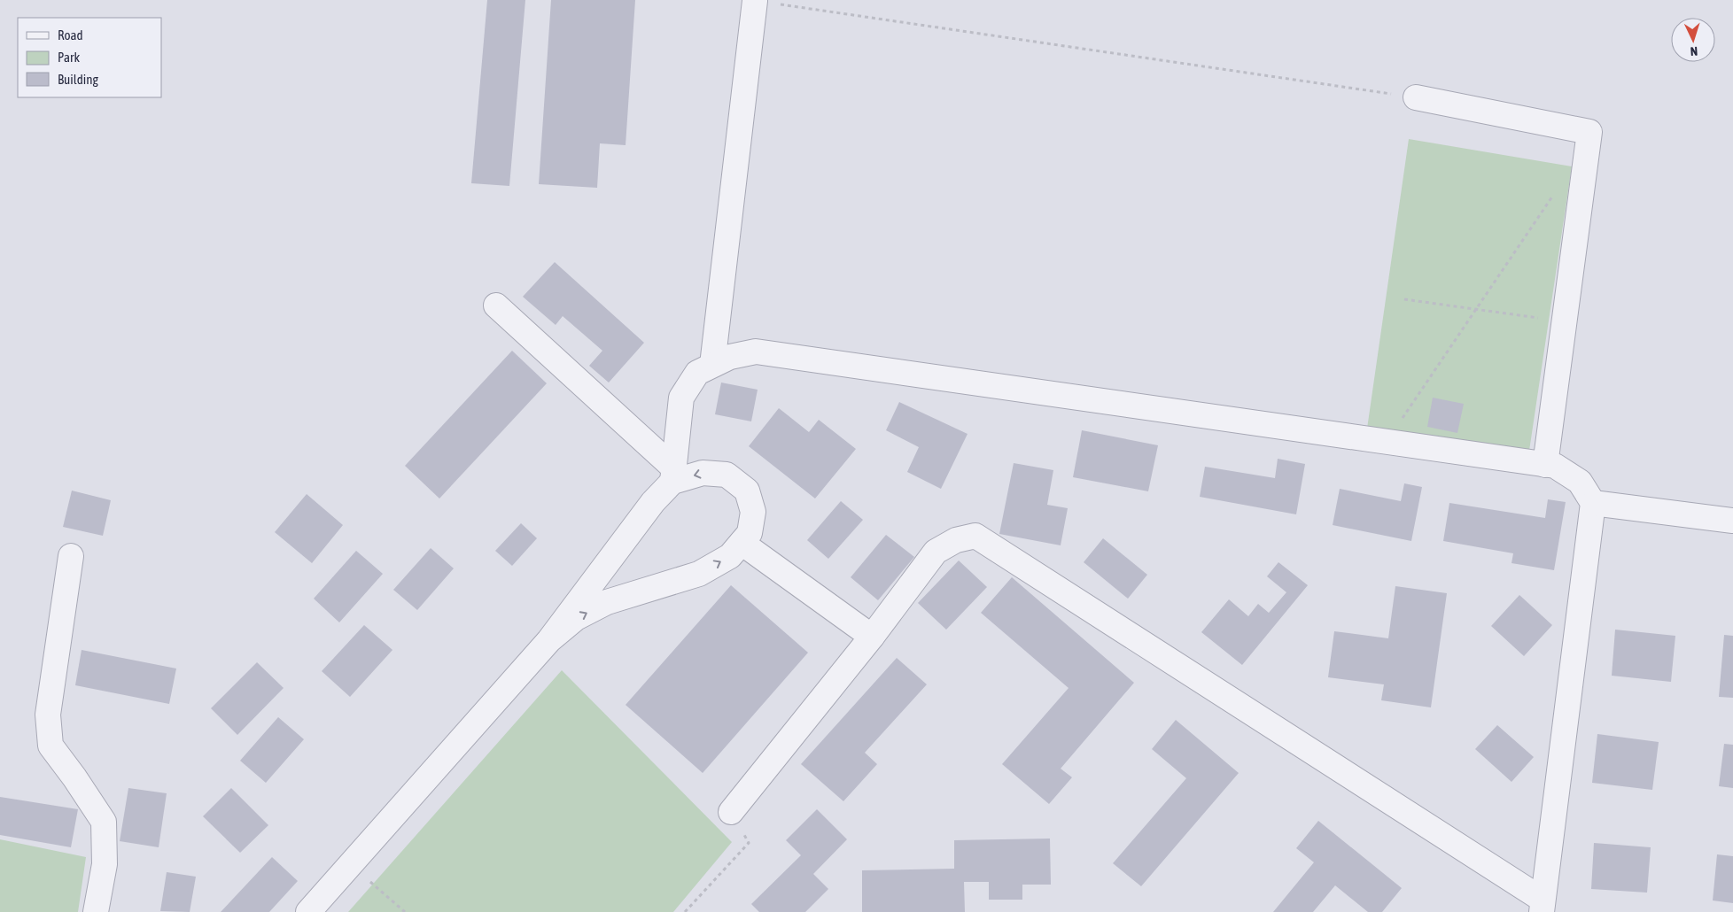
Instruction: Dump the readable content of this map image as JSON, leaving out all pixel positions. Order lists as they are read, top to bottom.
{
  "legend": ["Road", "Park", "Building"],
  "north": "bottom"
}
